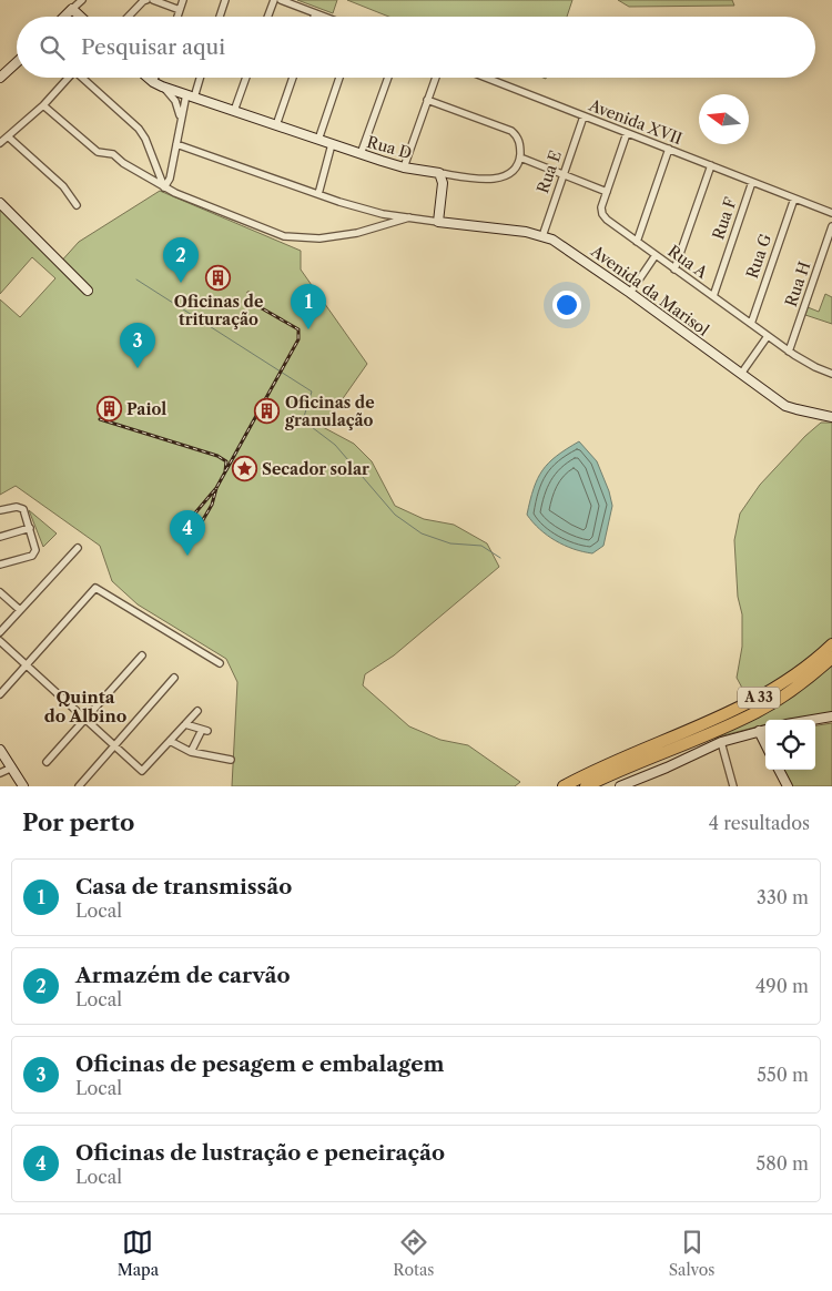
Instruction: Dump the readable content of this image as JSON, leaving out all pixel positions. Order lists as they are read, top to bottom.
{
  "streets": {
    "highway": ["A 33"],
    "street": [
      "Avenida XVII",
      "Rua D",
      "Rua E",
      "Rua F",
      "Rua G",
      "Rua A",
      "Rua H",
      "Avenida da Marisol"
    ]
  },
  "crossings": [
    ["Avenida XVII", "Rua E"],
    ["Avenida XVII", "Rua F"],
    ["Avenida XVII", "Rua G"],
    ["Avenida XVII", "Rua A"],
    ["Rua E", "Avenida da Marisol"],
    ["Rua F", "Rua A"],
    ["Rua G", "Rua A"],
    ["Rua A", "Rua H"]
  ],
  "districts": ["Quinta do Albino"],
  "places": {
    "building": ["Oficinas de trituração", "Paiol", "Oficinas de granulação"],
    "place": ["Secador solar"]
  },
  "north": "left",
  "page": {
    "search": "Pesquisar aqui",
    "pins": [
      "2",
      "1",
      "3",
      "4"
    ],
    "heading": ["Por perto", "4 resultados"],
    "list": [
      {
        "mark": "1",
        "name": "Casa de transmissão",
        "note": "Local",
        "value": "330 m"
      },
      {
        "mark": "2",
        "name": "Armazém de carvão",
        "note": "Local",
        "value": "490 m"
      },
      {
        "mark": "3",
        "name": "Oficinas de pesagem e embalagem",
        "note": "Local",
        "value": "550 m"
      },
      {
        "mark": "4",
        "name": "Oficinas de lustração e peneiração",
        "note": "Local",
        "value": "580 m"
      }
    ],
    "nav": ["Mapa", "Rotas", "Salvos"]
  }
}
